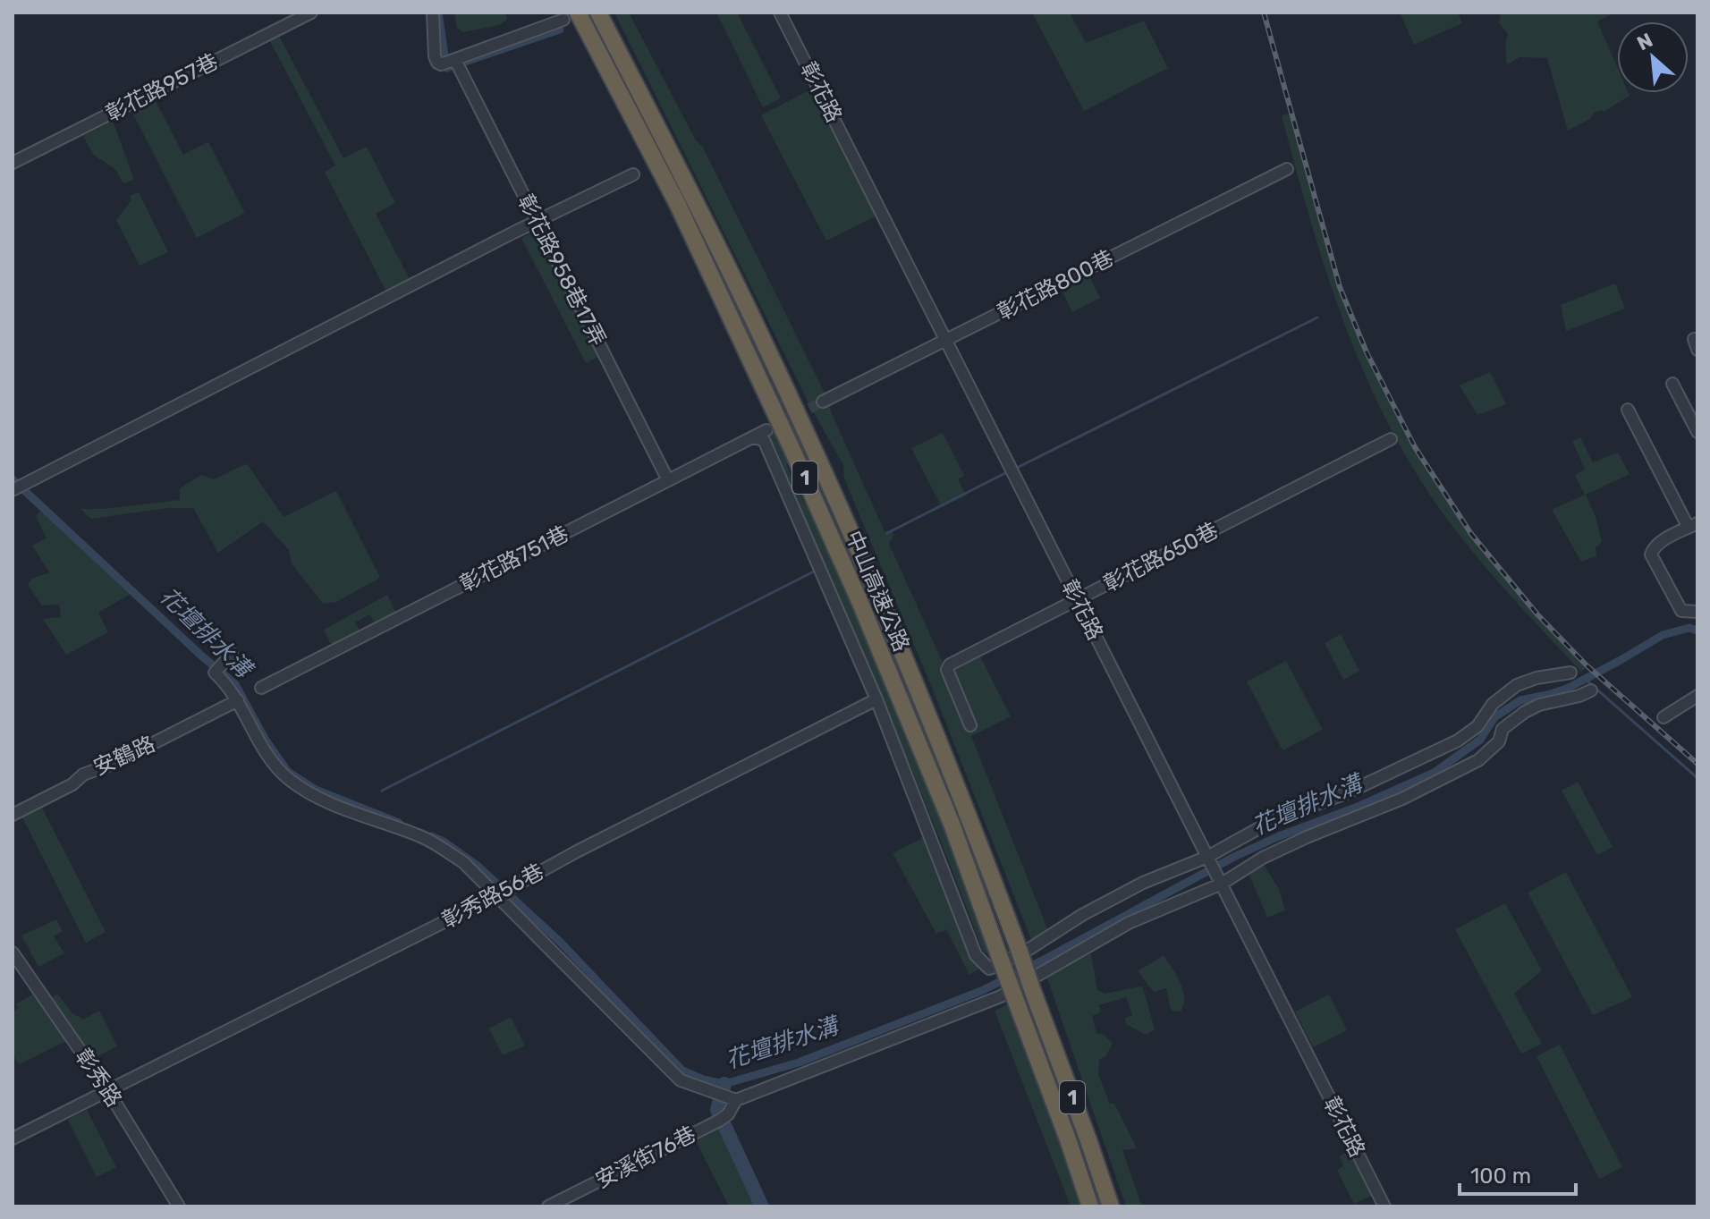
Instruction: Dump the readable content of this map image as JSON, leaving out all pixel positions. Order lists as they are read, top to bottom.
{
  "streets": {
    "highway": ["1", "中山高速公路"],
    "street": [
      "彰花路957巷",
      "彰花路",
      "彰花路958巷17弄",
      "彰花路800巷",
      "彰花路650巷",
      "彰花路751巷",
      "安鶴路",
      "彰秀路56巷",
      "彰秀路",
      "安溪街76巷"
    ]
  },
  "crossings": [
    ["彰花路", "彰花路800巷"],
    ["彰花路", "彰花路650巷"],
    ["彰花路958巷17弄", "彰花路751巷"],
    ["彰秀路56巷", "彰秀路"]
  ],
  "water": ["花壇排水溝"],
  "scale_bar": "100 m",
  "north": "top left"
}
